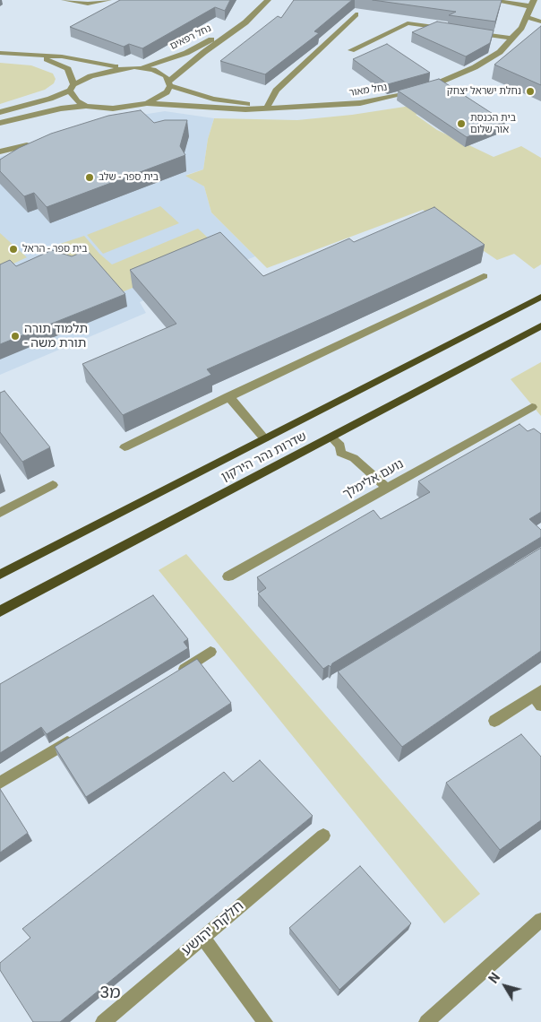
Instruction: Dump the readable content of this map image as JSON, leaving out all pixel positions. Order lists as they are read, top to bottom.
{
  "streets": {
    "main road": ["שדרות נהר הירקון"],
    "street": [
      "נחל רפאים",
      "נחל מאור",
      "נועם אלימלך",
      "חלקת יהושע"
    ]
  },
  "crossings": [
    ["נחל רפאים", "נחל מאור"]
  ],
  "districts": ["מ3"],
  "places": [
    "נחלת ישראל יצחק",
    "בית הכנסת אור שלום",
    "בית ספר - שלב",
    "בית ספר - הראל",
    "תלמוד תורה - תורת משה"
  ],
  "north": "top left"
}
